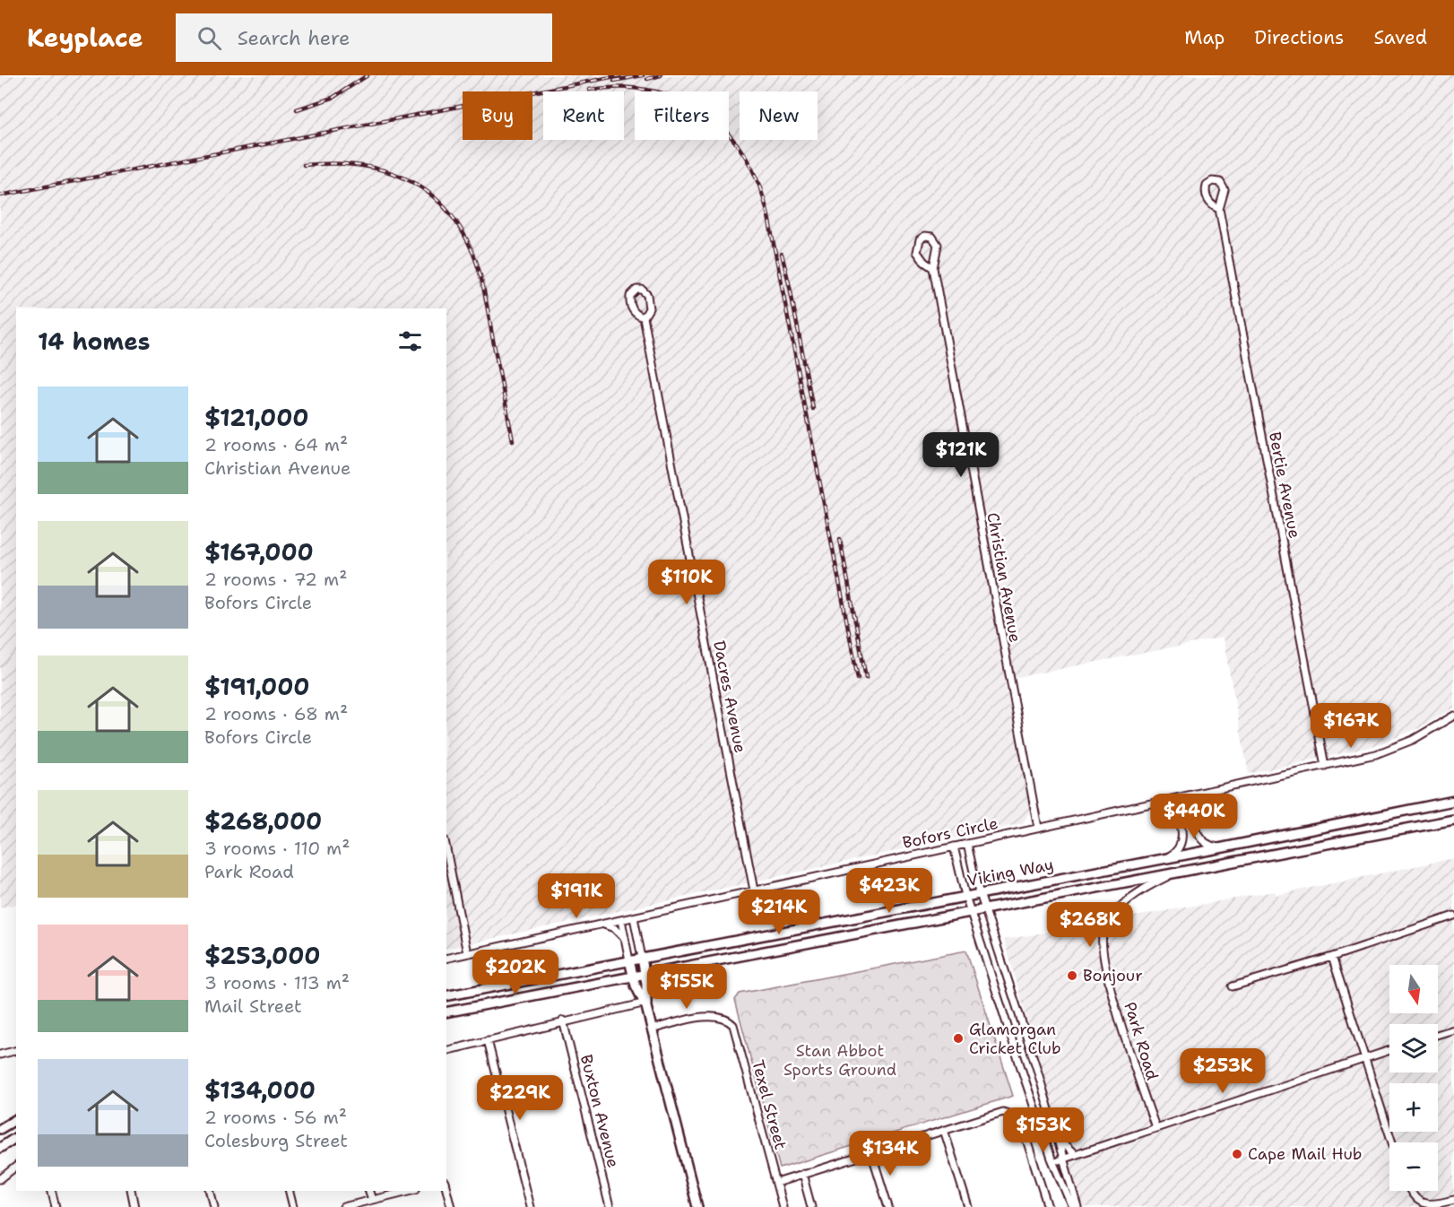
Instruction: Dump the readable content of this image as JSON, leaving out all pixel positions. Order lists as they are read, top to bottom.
{
  "streets": {
    "main road": ["Viking Way"],
    "street": [
      "Bertie Avenue",
      "Christian Avenue",
      "Dacres Avenue",
      "Bofors Circle",
      "Park Road",
      "Texel Street",
      "Buxton Avenue"
    ]
  },
  "crossings": [
    ["Bertie Avenue", "Bofors Circle"],
    ["Christian Avenue", "Bofors Circle"],
    ["Dacres Avenue", "Bofors Circle"],
    ["Viking Way", "Park Road"]
  ],
  "parks": ["Stan Abbot Sports Ground"],
  "places": ["Bonjour", "Glamorgan Cricket Club", "Cape Mail Hub"],
  "north": "bottom",
  "page": {
    "header": "Keyplace",
    "search": "Search here",
    "nav": ["Map", "Directions", "Saved"],
    "chip": [
      "Buy",
      "Rent",
      "Filters",
      "New"
    ],
    "heading": "14 homes",
    "list": [
      {
        "name": "$121,000",
        "note": "2 rooms · 64 m² · Christian Avenue"
      },
      {
        "name": "$167,000",
        "note": "2 rooms · 72 m² · Bofors Circle"
      },
      {
        "name": "$191,000",
        "note": "2 rooms · 68 m² · Bofors Circle"
      },
      {
        "name": "$268,000",
        "note": "3 rooms · 110 m² · Park Road"
      },
      {
        "name": "$253,000",
        "note": "3 rooms · 113 m² · Mail Street"
      },
      {
        "name": "$134,000",
        "note": "2 rooms · 56 m² · Colesburg Street"
      }
    ],
    "price": [
      "$121K",
      "$110K",
      "$167K",
      "$440K",
      "$423K",
      "$191K",
      "$214K",
      "$268K",
      "$202K",
      "$155K",
      "$253K",
      "$229K",
      "$153K",
      "$134K"
    ],
    "map_buttons": ["+", "−"]
  }
}
